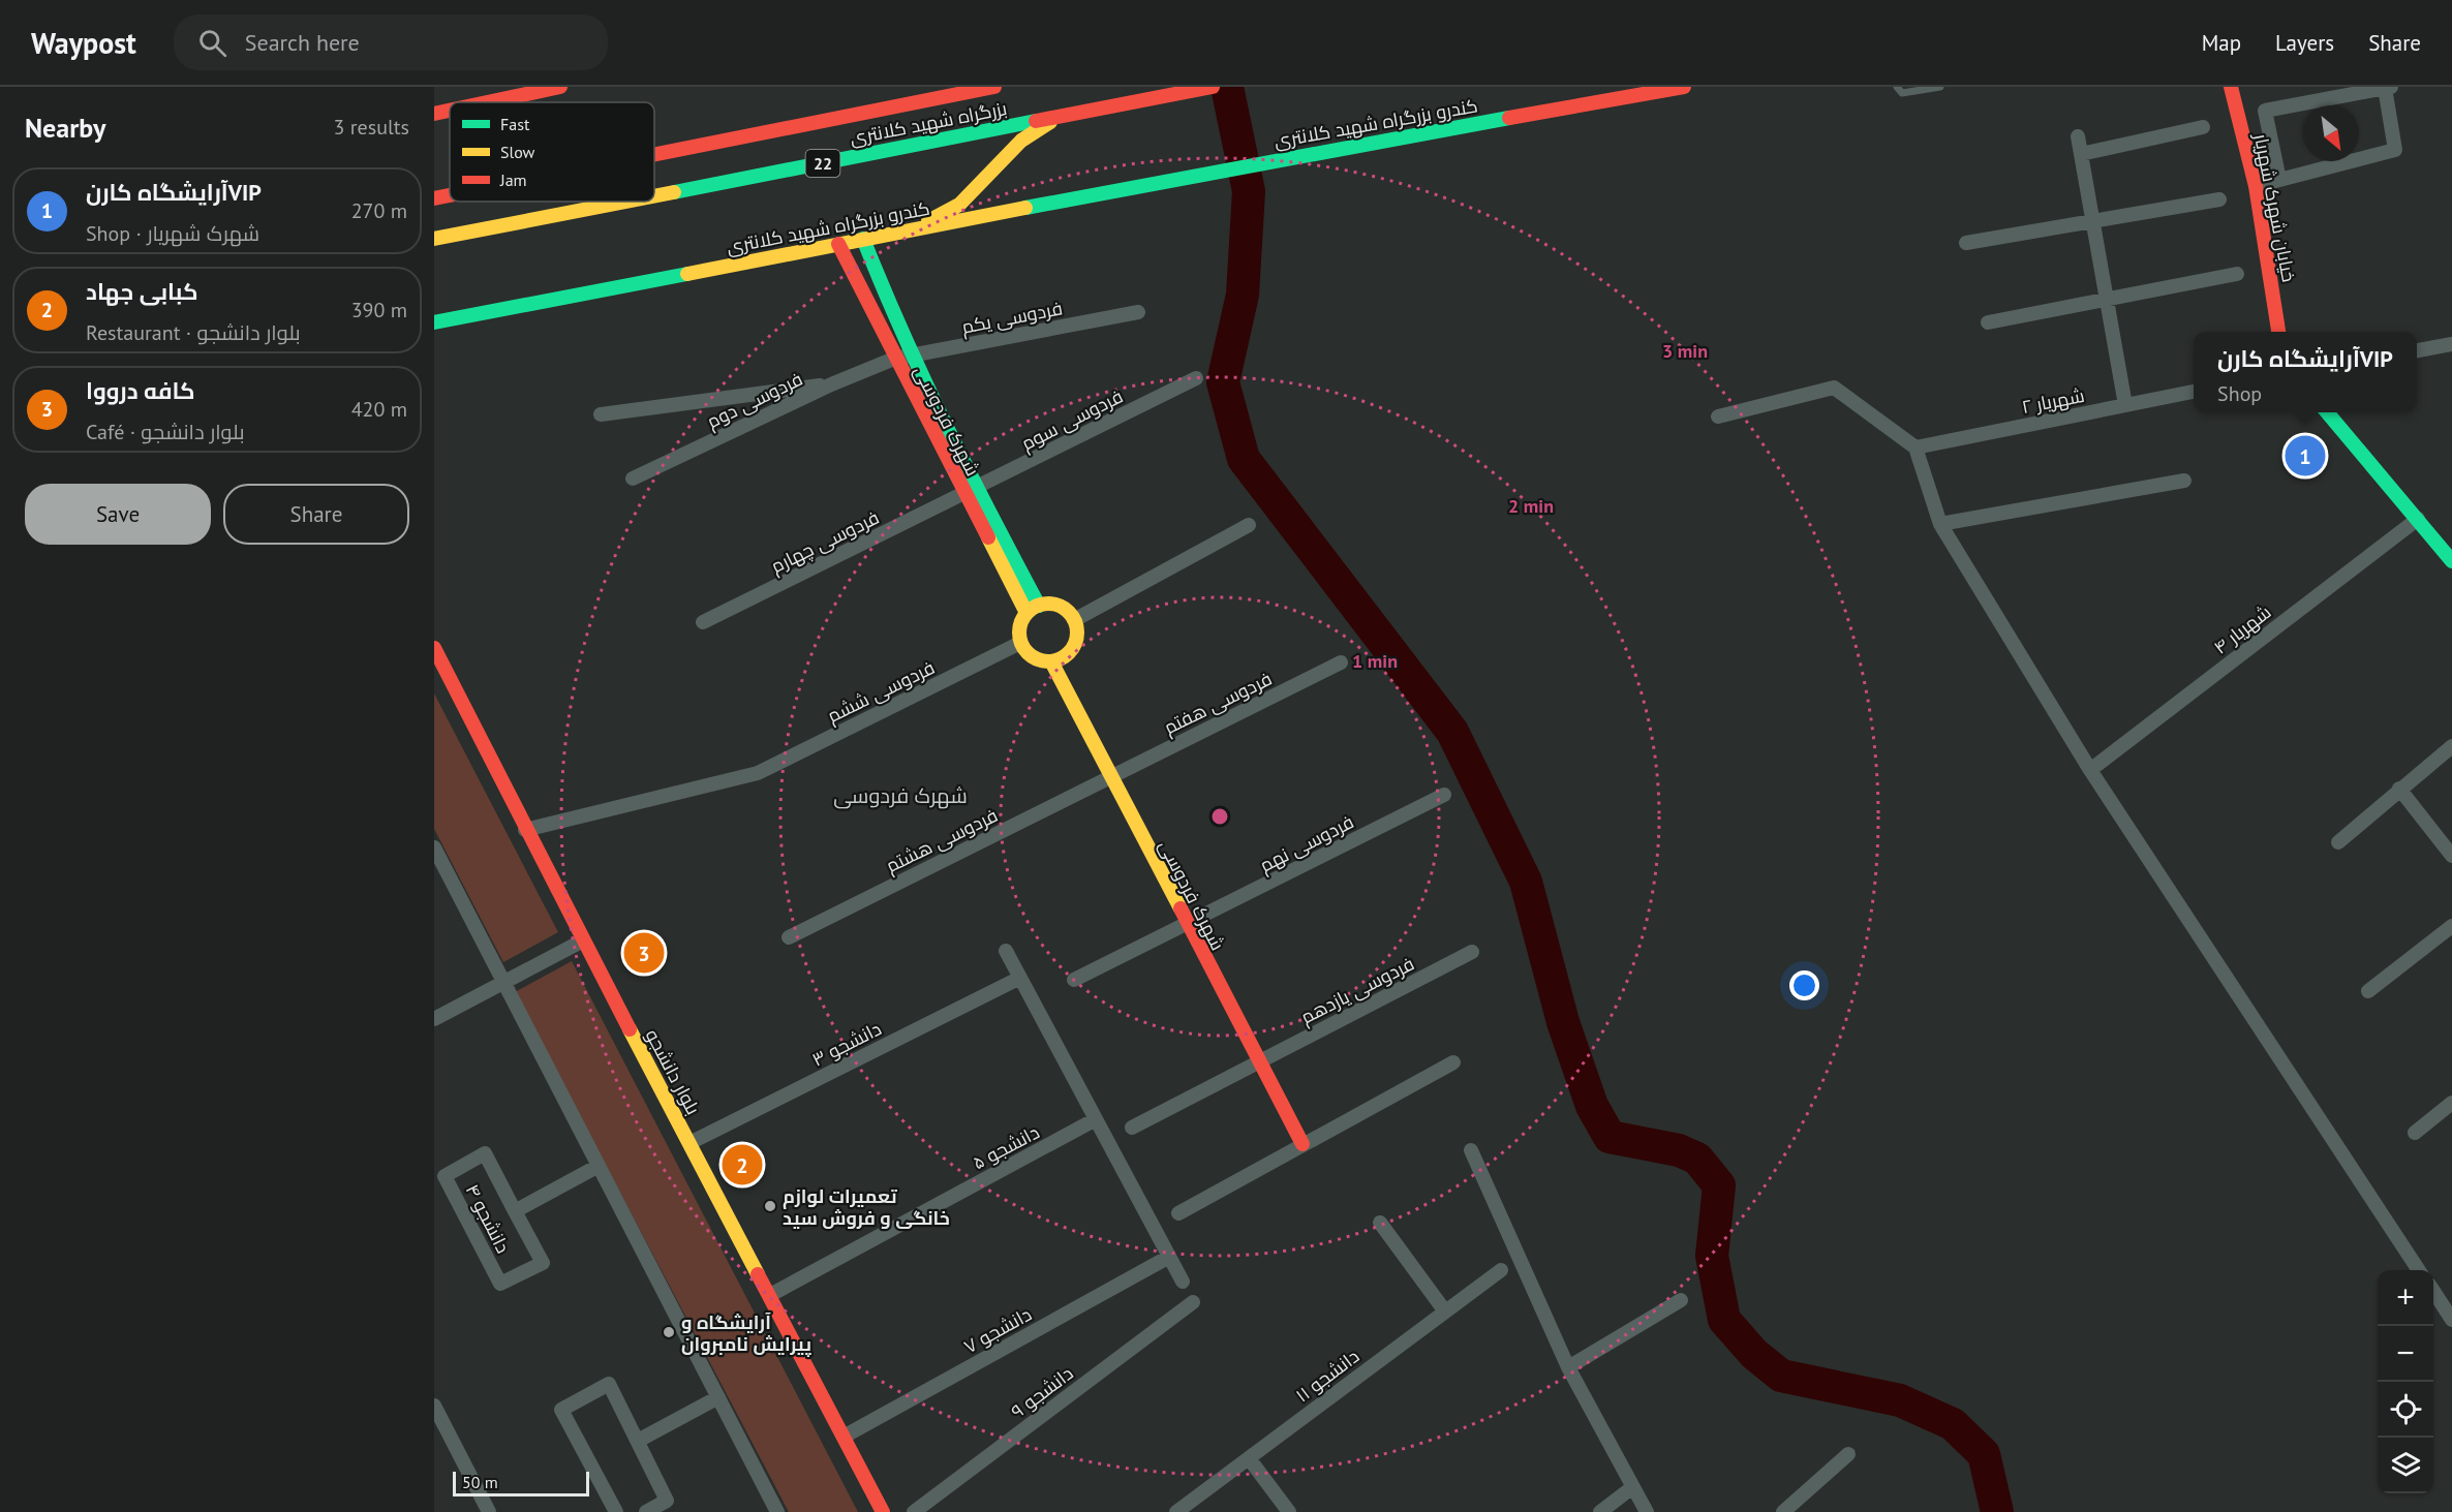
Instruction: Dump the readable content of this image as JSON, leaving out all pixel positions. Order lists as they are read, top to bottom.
{
  "streets": {
    "main road": [
      "بزرگراه شهید کلانتری",
      "کندرو بزرگراه شهید کلانتری",
      "22",
      "خیابان شهرک شهریار",
      "شهرک فردوسی",
      "بلوار دانشجو"
    ],
    "street": [
      "فردوسی یکم",
      "فردوسی دوم",
      "۲ شهریار",
      "فردوسی سوم",
      "فردوسی چهارم",
      "شهریار ۴",
      "فردوسی ششم",
      "فردوسی هفتم",
      "فردوسی هشتم",
      "فردوسی نهم",
      "فردوسی یازدهم",
      "دانشجو ۳",
      "دانشجو ۵",
      "۴ دانشجو",
      "دانشجو ۷",
      "دانشجو ۱۱",
      "دانشجو ۹"
    ]
  },
  "crossings": [
    ["کندرو بزرگراه شهید کلانتری", "شهرک فردوسی"],
    ["فردوسی یکم", "فردوسی دوم"],
    ["فردوسی یکم", "شهرک فردوسی"],
    ["فردوسی دوم", "شهرک فردوسی"],
    ["فردوسی سوم", "شهرک فردوسی"],
    ["فردوسی سوم", "فردوسی چهارم"],
    ["شهرک فردوسی", "فردوسی چهارم"],
    ["شهرک فردوسی", "فردوسی ششم"],
    ["شهرک فردوسی", "فردوسی هفتم"],
    ["شهرک فردوسی", "فردوسی هشتم"],
    ["شهرک فردوسی", "فردوسی نهم"],
    ["شهرک فردوسی", "فردوسی یازدهم"],
    ["فردوسی ششم", "بلوار دانشجو"],
    ["فردوسی هفتم", "فردوسی هشتم"],
    ["دانشجو ۳", "بلوار دانشجو"],
    ["بلوار دانشجو", "دانشجو ۵"],
    ["بلوار دانشجو", "دانشجو ۷"]
  ],
  "districts": ["شهرک فردوسی"],
  "places": ["تعمیرات لوازم خانگی و فروش سید", "آرایشگاه و پیرایش نامبروان"],
  "legend": ["Fast", "Slow", "Jam"],
  "scale_bar": "50 m",
  "north": "bottom right",
  "page": {
    "header": "Waypost",
    "search": "Search here",
    "nav": ["Map", "Layers", "Share"],
    "heading": ["Nearby", "3 results"],
    "list": [
      {
        "mark": "1",
        "name": "آرایشگاه کارنVIP",
        "note": "Shop · شهرک شهریار",
        "value": "270 m"
      },
      {
        "mark": "2",
        "name": "کبابی جهاد",
        "note": "Restaurant · بلوار دانشجو",
        "value": "390 m"
      },
      {
        "mark": "3",
        "name": "کافه درووا",
        "note": "Café · بلوار دانشجو",
        "value": "420 m"
      }
    ],
    "popup": ["آرایشگاه کارنVIP", "Shop"],
    "pins": ["1", "3", "2"],
    "buttons": ["Save", "Share"],
    "map_buttons": ["+", "−"],
    "scale": "50 m"
  },
  "rings": ["3 min", "2 min", "1 min"]
}
